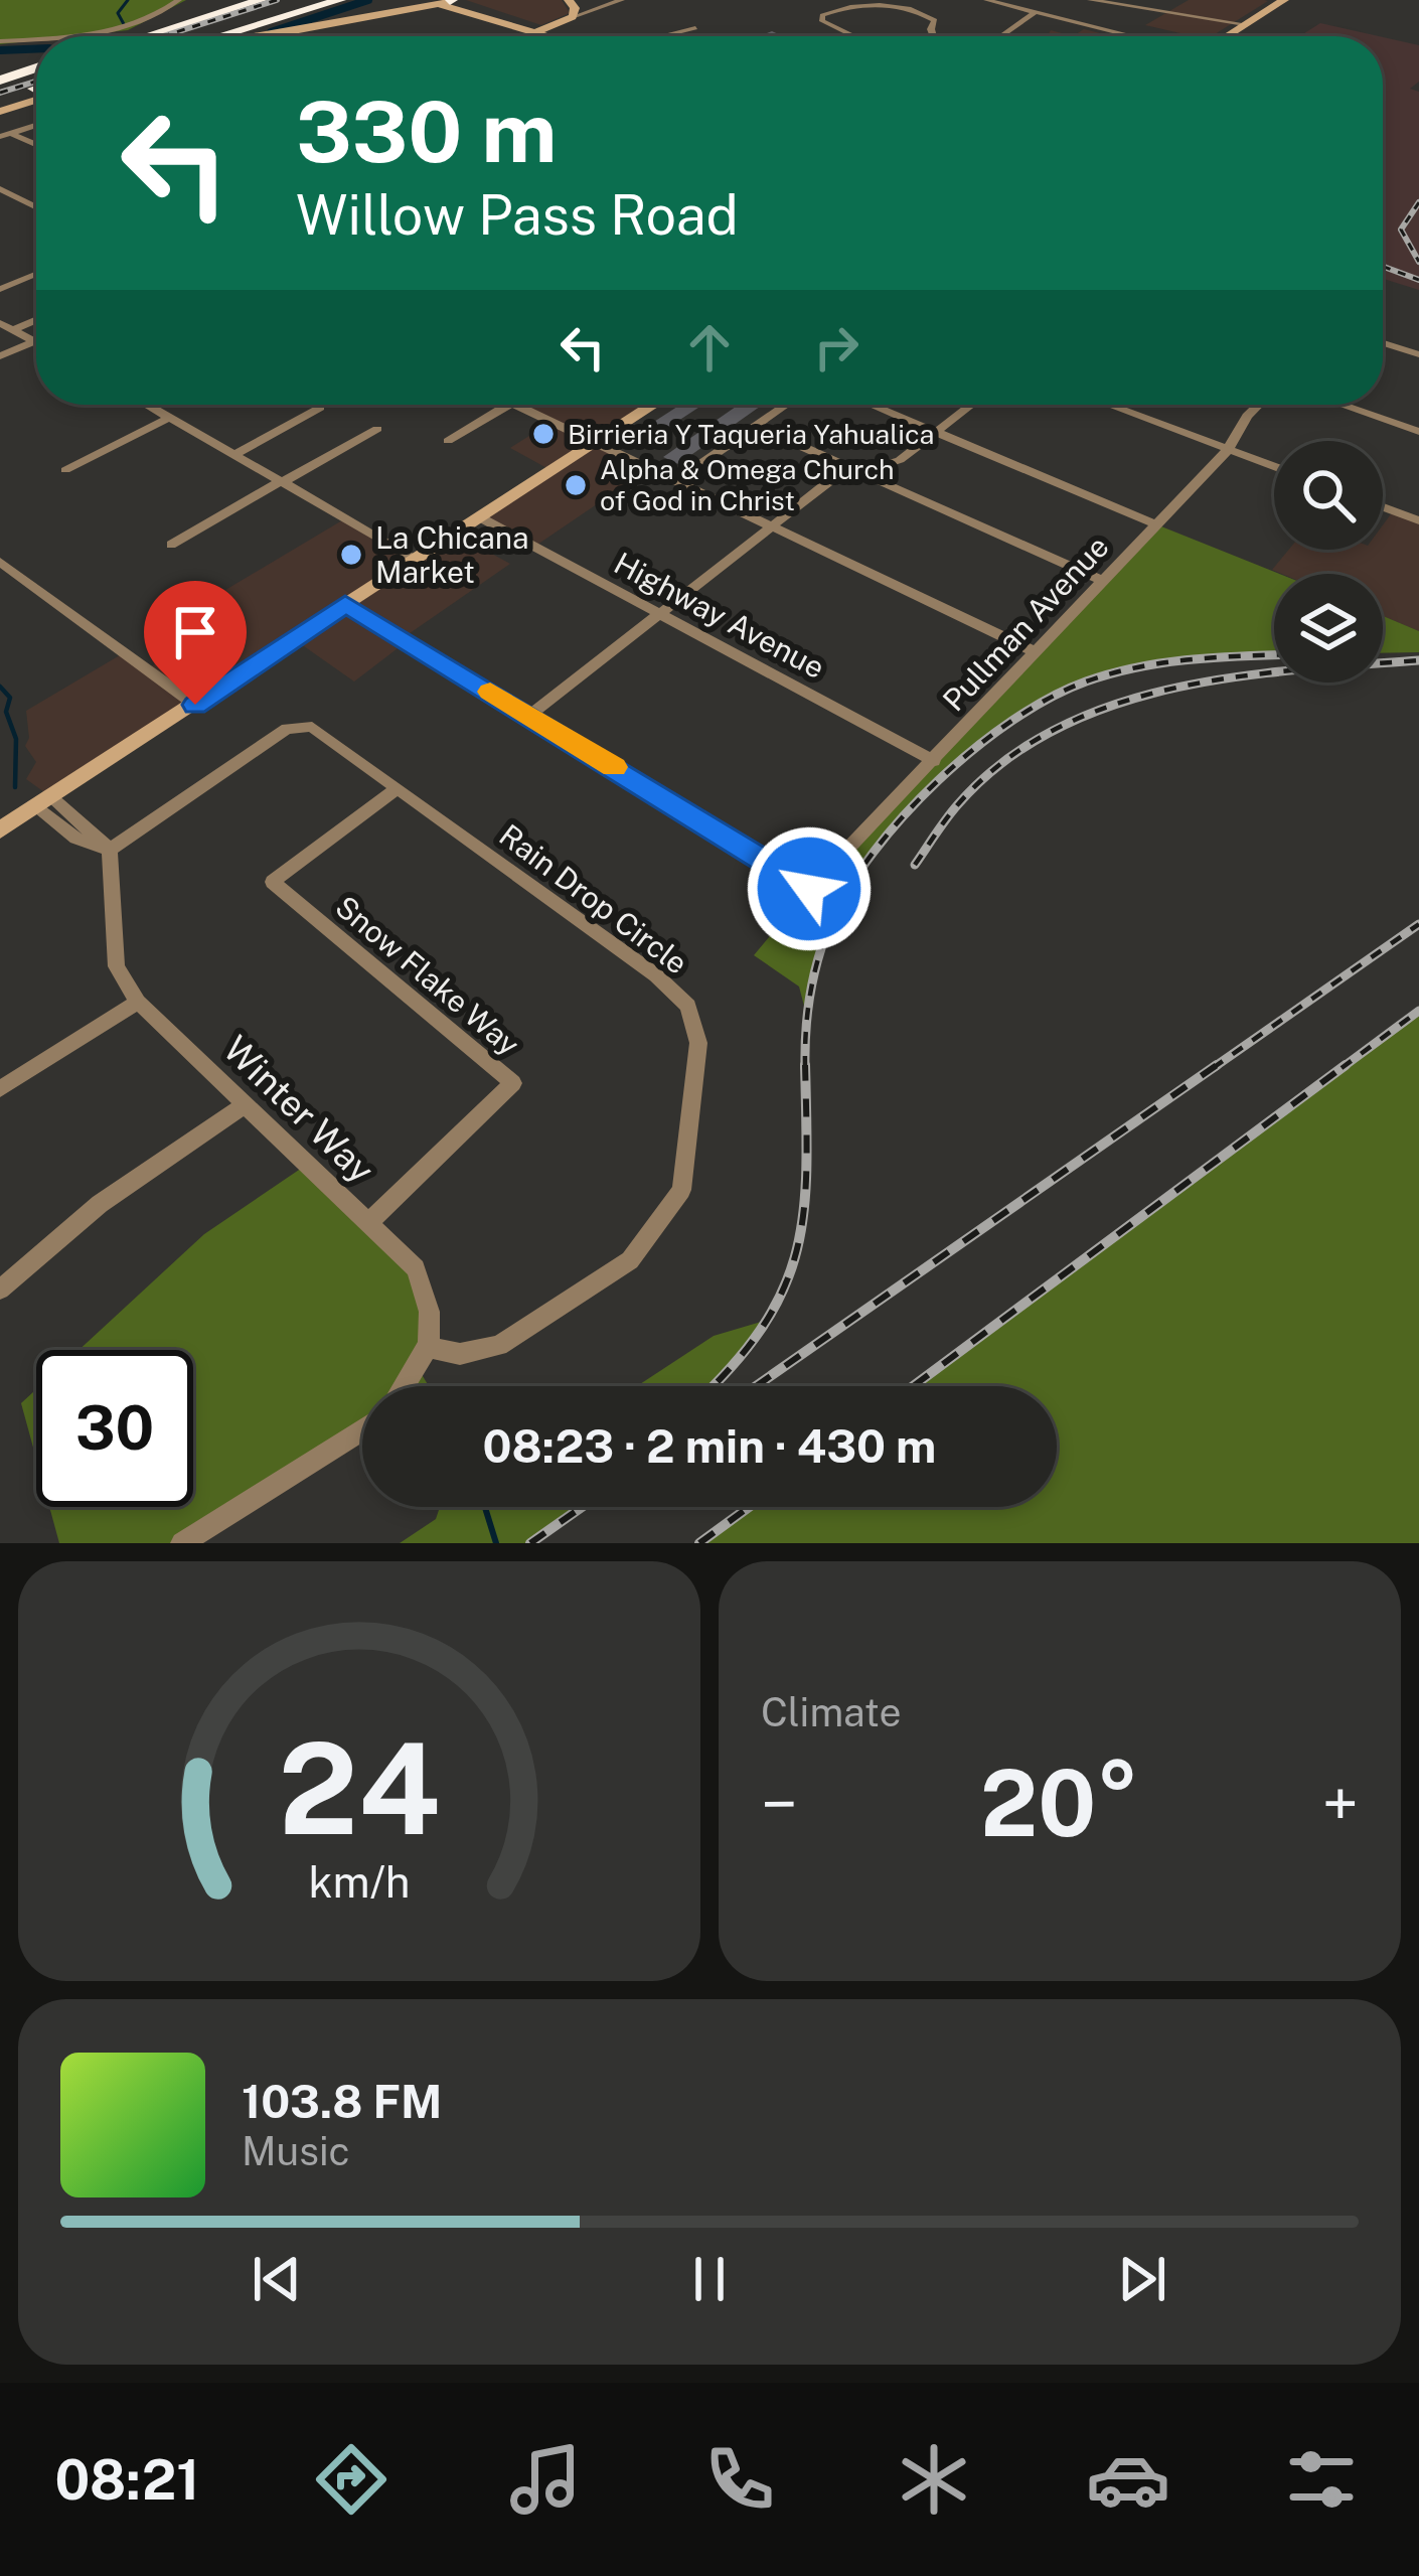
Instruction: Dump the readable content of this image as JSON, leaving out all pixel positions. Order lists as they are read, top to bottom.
{
  "streets": {
    "street": [
      "Highway Avenue",
      "Pullman Avenue",
      "Rain Drop Circle",
      "Snow Flake Way",
      "Winter Way"
    ]
  },
  "crossings": [
    ["Highway Avenue", "Pullman Avenue"],
    ["Rain Drop Circle", "Snow Flake Way"],
    ["Rain Drop Circle", "Winter Way"],
    ["Snow Flake Way", "Winter Way"]
  ],
  "places": ["Birrieria Y Taqueria Yahualica", "Alpha & Omega Church of God in Christ", "La Chicana Market"],
  "page": {
    "turn": ["330 m", "Willow Pass Road"],
    "limit": "30",
    "trip": "08:23 · 2 min · 430 m",
    "tile": "Climate",
    "heat": ["−", "20°", "+"],
    "song": ["103.8 FM", "Music"],
    "tabs": "08:21",
    "gauge": ["24", "km/h"]
  }
}
